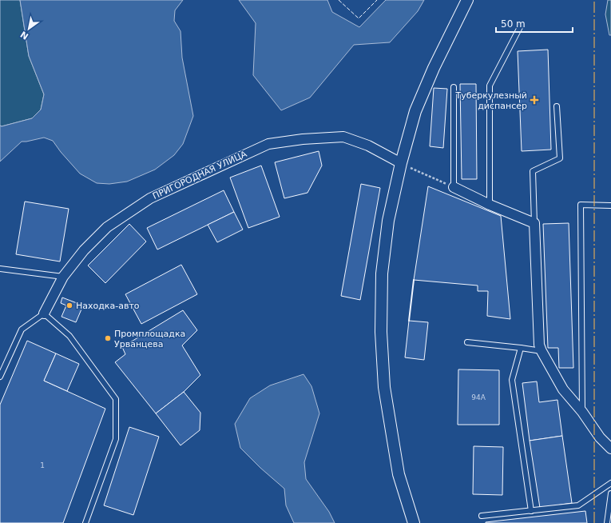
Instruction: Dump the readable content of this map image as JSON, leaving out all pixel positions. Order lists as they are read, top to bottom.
{
  "streets": {
    "street": ["ПРИГОРОДНАЯ УЛИЦА"]
  },
  "places": {
    "health": ["Туберкулезный диспансер"],
    "other": ["Находка-авто", "Промплощадка Урванцева"]
  },
  "house_numbers": ["94А", "1"],
  "scale_bar": "50 m",
  "north": "bottom left"
}
